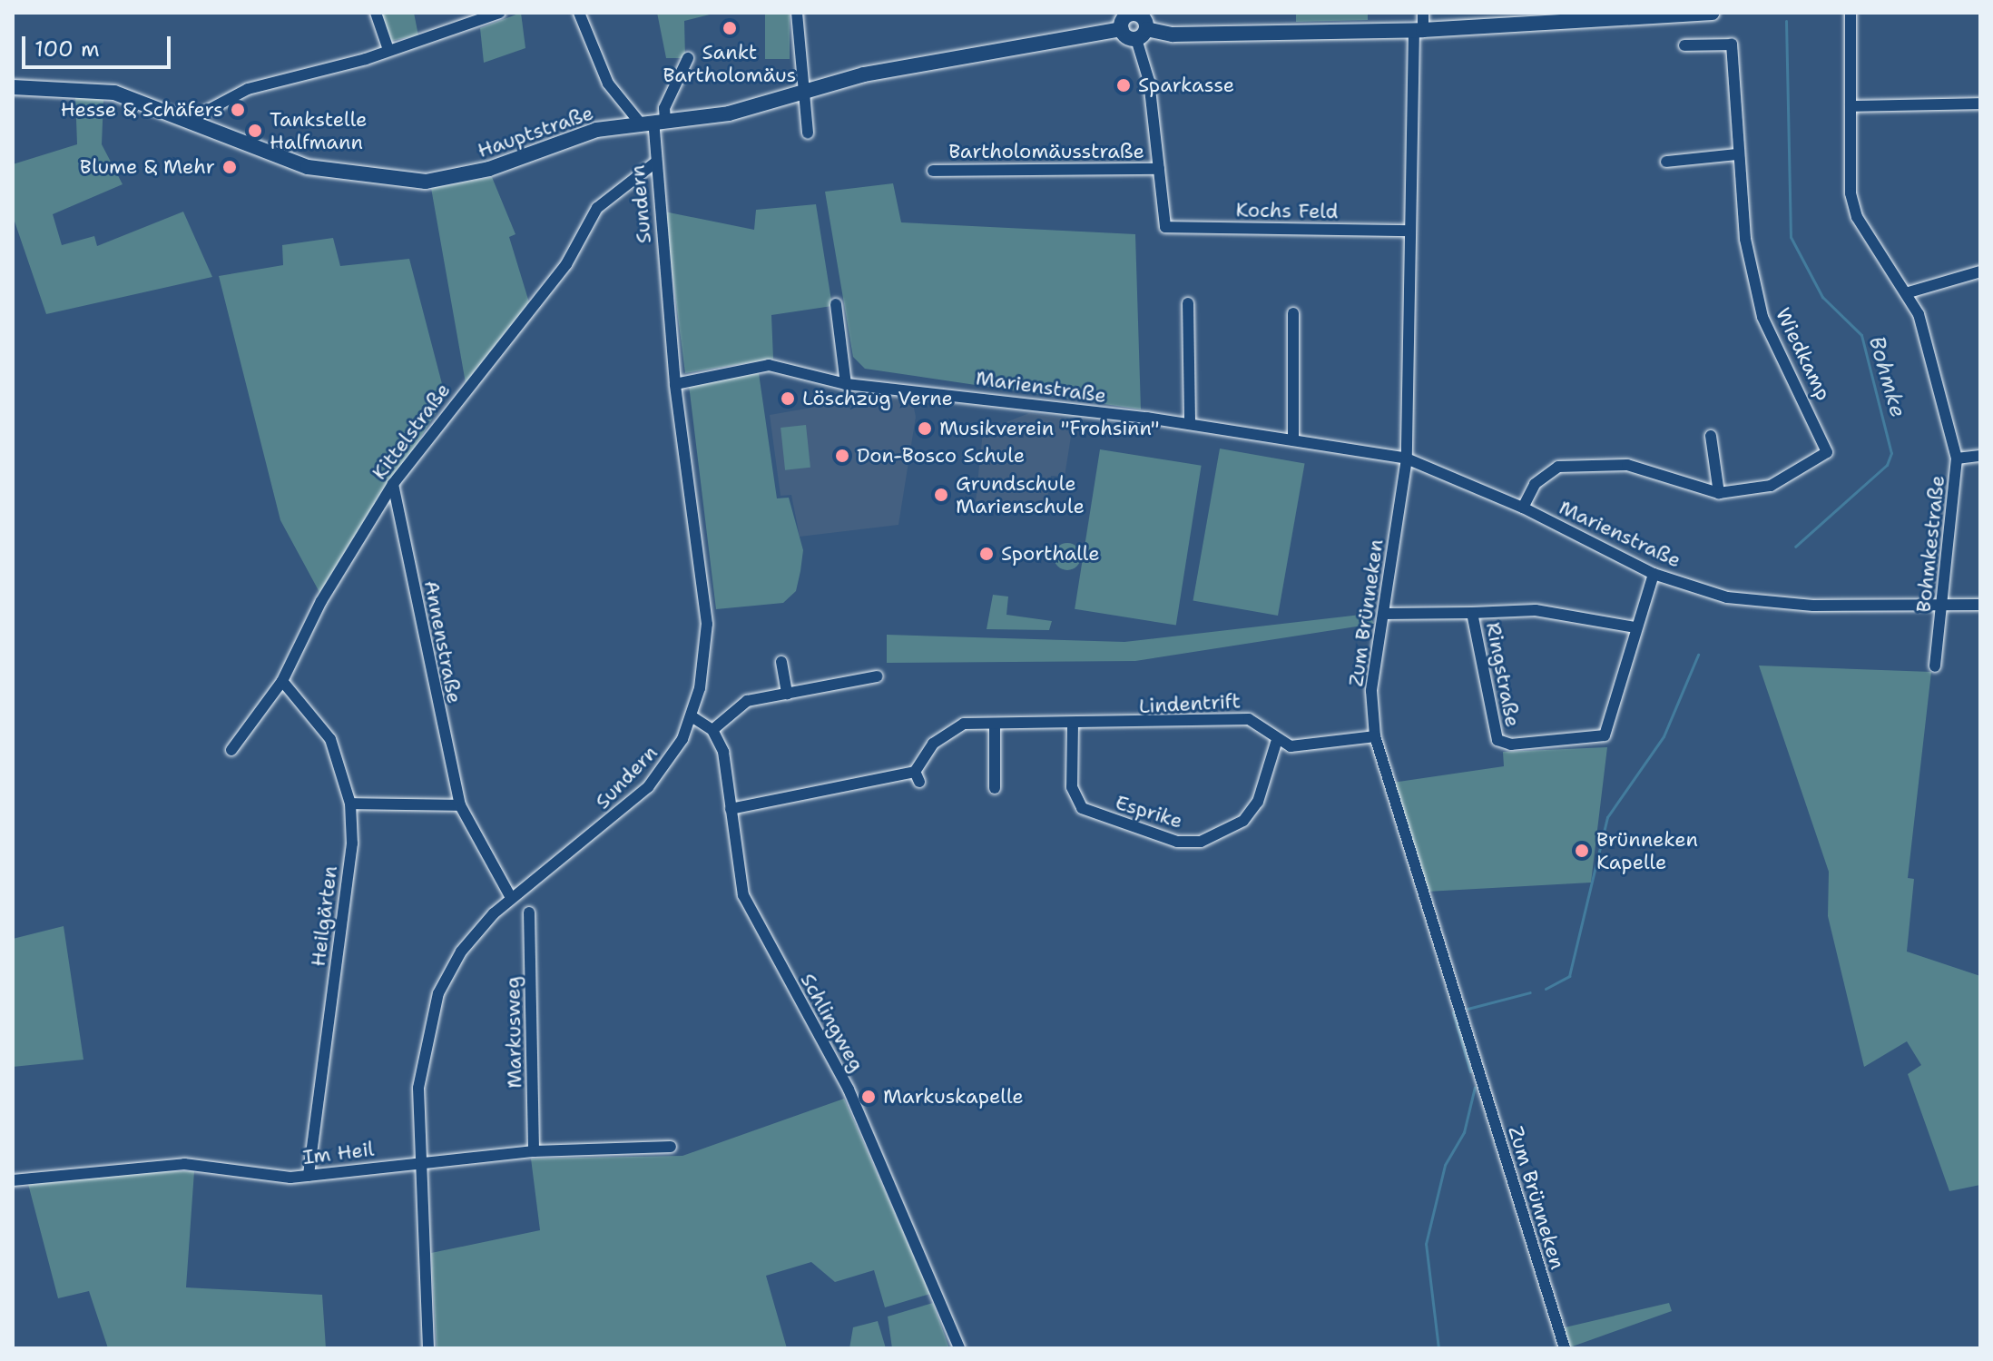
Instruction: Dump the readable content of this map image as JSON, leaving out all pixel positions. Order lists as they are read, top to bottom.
{
  "streets": {
    "main road": ["Hauptstraße"],
    "street": [
      "Bartholomäusstraße",
      "Sundern",
      "Kochs Feld",
      "Wiedkamp",
      "Marienstraße",
      "Kittelstraße",
      "Bohmkestraße",
      "Zum Brünneken",
      "Annenstraße",
      "Ringstraße",
      "Lindentrift",
      "Esprike",
      "Heilgärten",
      "Schlingweg",
      "Markusweg",
      "Im Heil"
    ]
  },
  "crossings": [
    ["Hauptstraße", "Sundern"],
    ["Bartholomäusstraße", "Kochs Feld"],
    ["Sundern", "Marienstraße"],
    ["Sundern", "Kittelstraße"],
    ["Sundern", "Annenstraße"],
    ["Sundern", "Im Heil"],
    ["Kochs Feld", "Zum Brünneken"],
    ["Wiedkamp", "Marienstraße"],
    ["Marienstraße", "Bohmkestraße"],
    ["Marienstraße", "Zum Brünneken"],
    ["Marienstraße", "Ringstraße"],
    ["Kittelstraße", "Annenstraße"],
    ["Kittelstraße", "Heilgärten"],
    ["Zum Brünneken", "Ringstraße"],
    ["Lindentrift", "Esprike"],
    ["Lindentrift", "Schlingweg"],
    ["Heilgärten", "Im Heil"],
    ["Markusweg", "Im Heil"]
  ],
  "water": ["Bohmke"],
  "places": [
    "Sankt Bartholomäus",
    "Sparkasse",
    "Hesse & Schäfers",
    "Tankstelle Halfmann",
    "Blume & Mehr",
    "Löschzug Verne",
    "Musikverein \"Frohsinn\"",
    "Don-Bosco Schule",
    "Grundschule Marienschule",
    "Sporthalle",
    "Brünneken Kapelle",
    "Markuskapelle"
  ],
  "scale_bar": "100 m"
}
